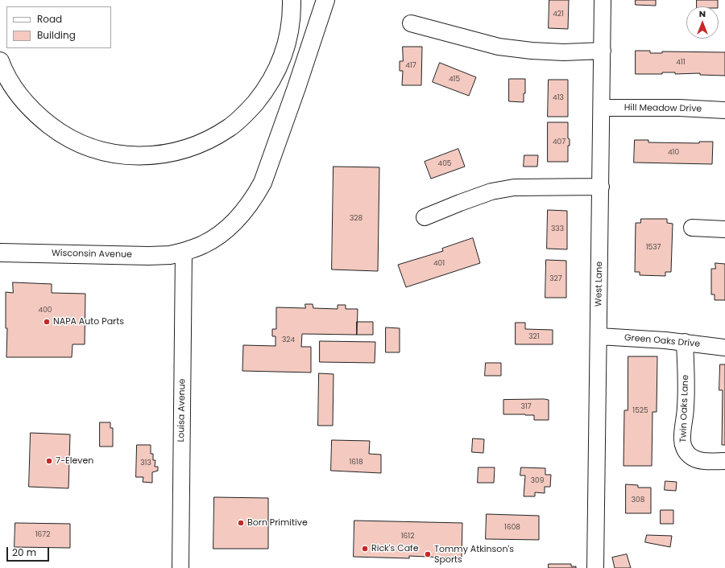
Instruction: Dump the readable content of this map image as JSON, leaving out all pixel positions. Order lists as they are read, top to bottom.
{
  "streets": {
    "main road": ["Wisconsin Avenue"],
    "street": [
      "Hill Meadow Drive",
      "West Lane",
      "Green Oaks Drive",
      "Twin Oaks Lane",
      "Louisa Avenue"
    ]
  },
  "crossings": [
    ["Hill Meadow Drive", "West Lane"],
    ["Wisconsin Avenue", "Louisa Avenue"],
    ["West Lane", "Green Oaks Drive"],
    ["Green Oaks Drive", "Twin Oaks Lane"]
  ],
  "places": [
    "NAPA Auto Parts",
    "7-Eleven",
    "Born Primitive",
    "Rick's Cafe",
    "Tommy Atkinson's Sports"
  ],
  "house_numbers": [
    "421",
    "411",
    "417",
    "415",
    "413",
    "407",
    "410",
    "405",
    "328",
    "333",
    "1537",
    "401",
    "327",
    "400",
    "321",
    "324",
    "317",
    "1525",
    "1618",
    "313",
    "309",
    "308",
    "1608",
    "1672",
    "1612"
  ],
  "legend": ["Road", "Building"],
  "scale_bar": "20 m",
  "north": "top"
}
